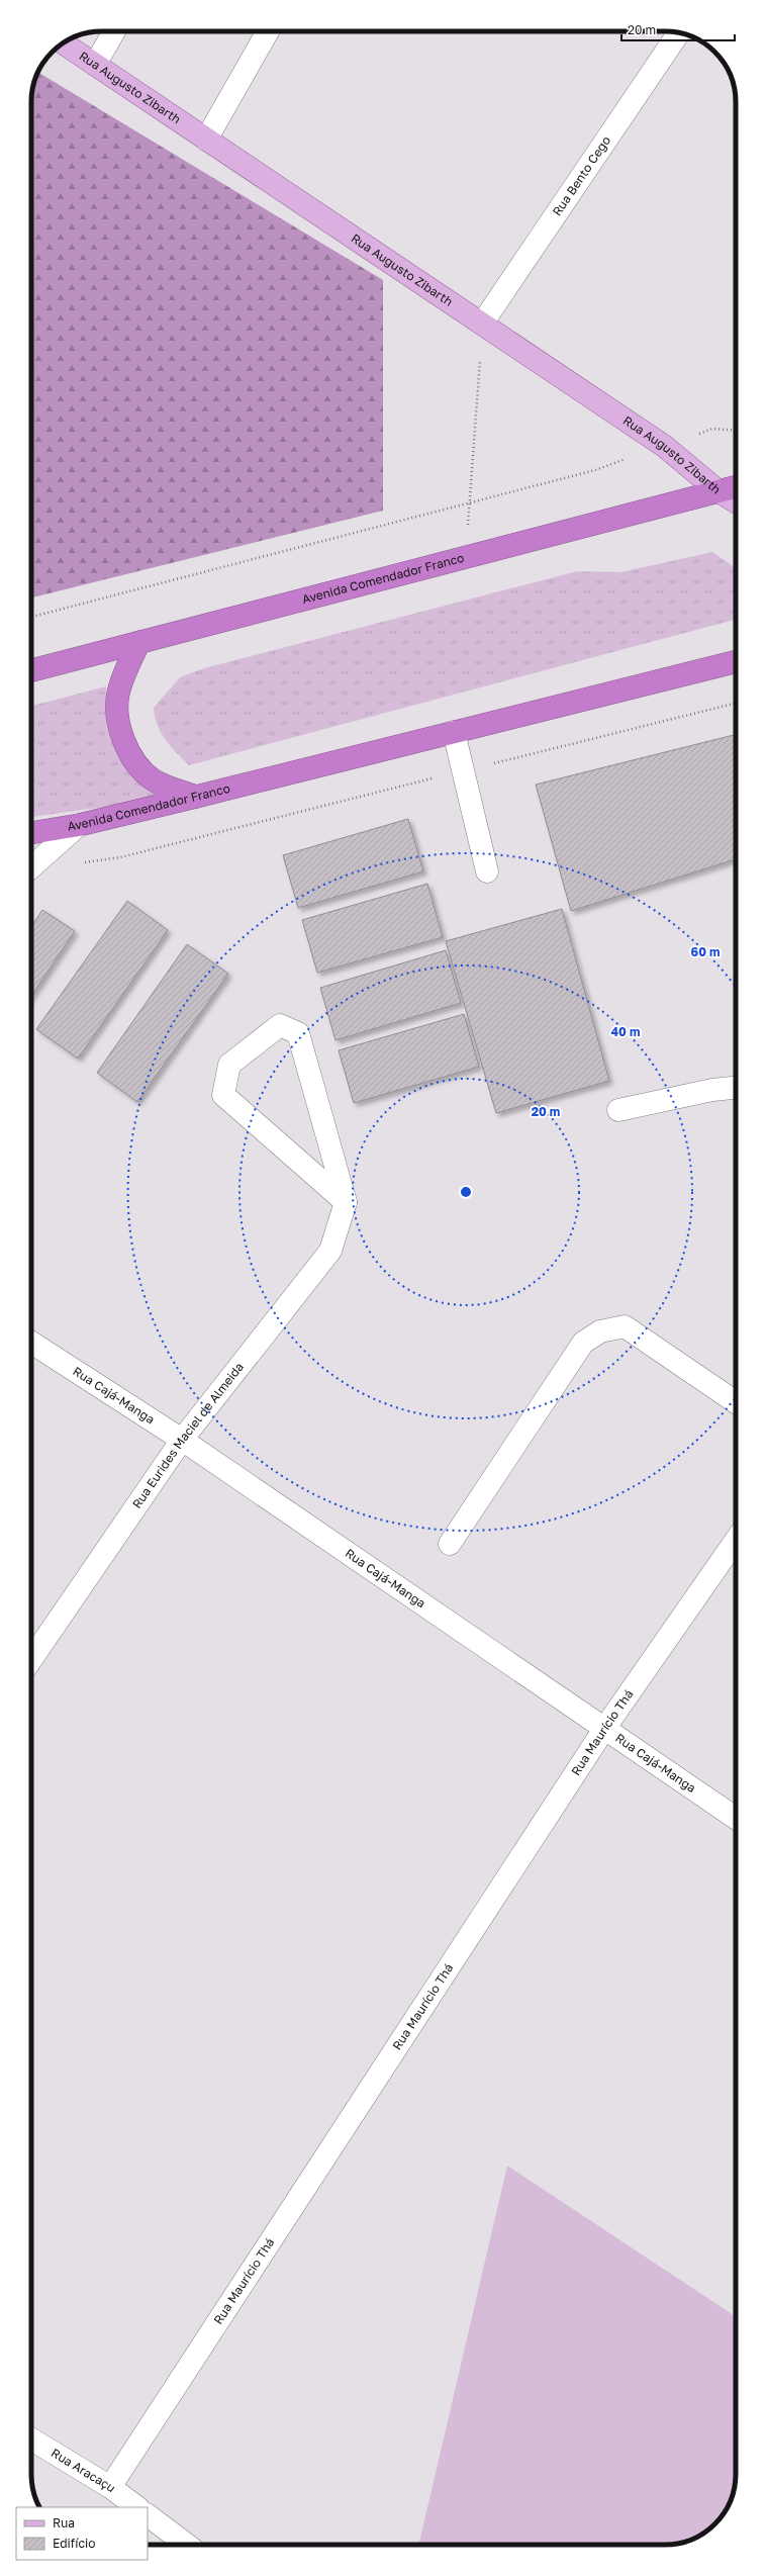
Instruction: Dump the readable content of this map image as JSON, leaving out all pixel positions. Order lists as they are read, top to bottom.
{
  "streets": {
    "highway": ["Avenida Comendador Franco"],
    "main road": ["Rua Augusto Zibarth"],
    "street": [
      "Rua Bento Cego",
      "Rua Cajá-Manga",
      "Rua Eurides Maciel de Almeida",
      "Rua Maurício Thá",
      "Rua Aracaçu"
    ]
  },
  "crossings": [
    ["Rua Augusto Zibarth", "Rua Bento Cego"],
    ["Rua Augusto Zibarth", "Avenida Comendador Franco"],
    ["Rua Cajá-Manga", "Rua Eurides Maciel de Almeida"],
    ["Rua Cajá-Manga", "Rua Maurício Thá"],
    ["Rua Maurício Thá", "Rua Aracaçu"]
  ],
  "legend": ["Rua", "Edifício"],
  "scale_bar": "20 m",
  "rings": ["60 m", "40 m", "20 m"]
}
